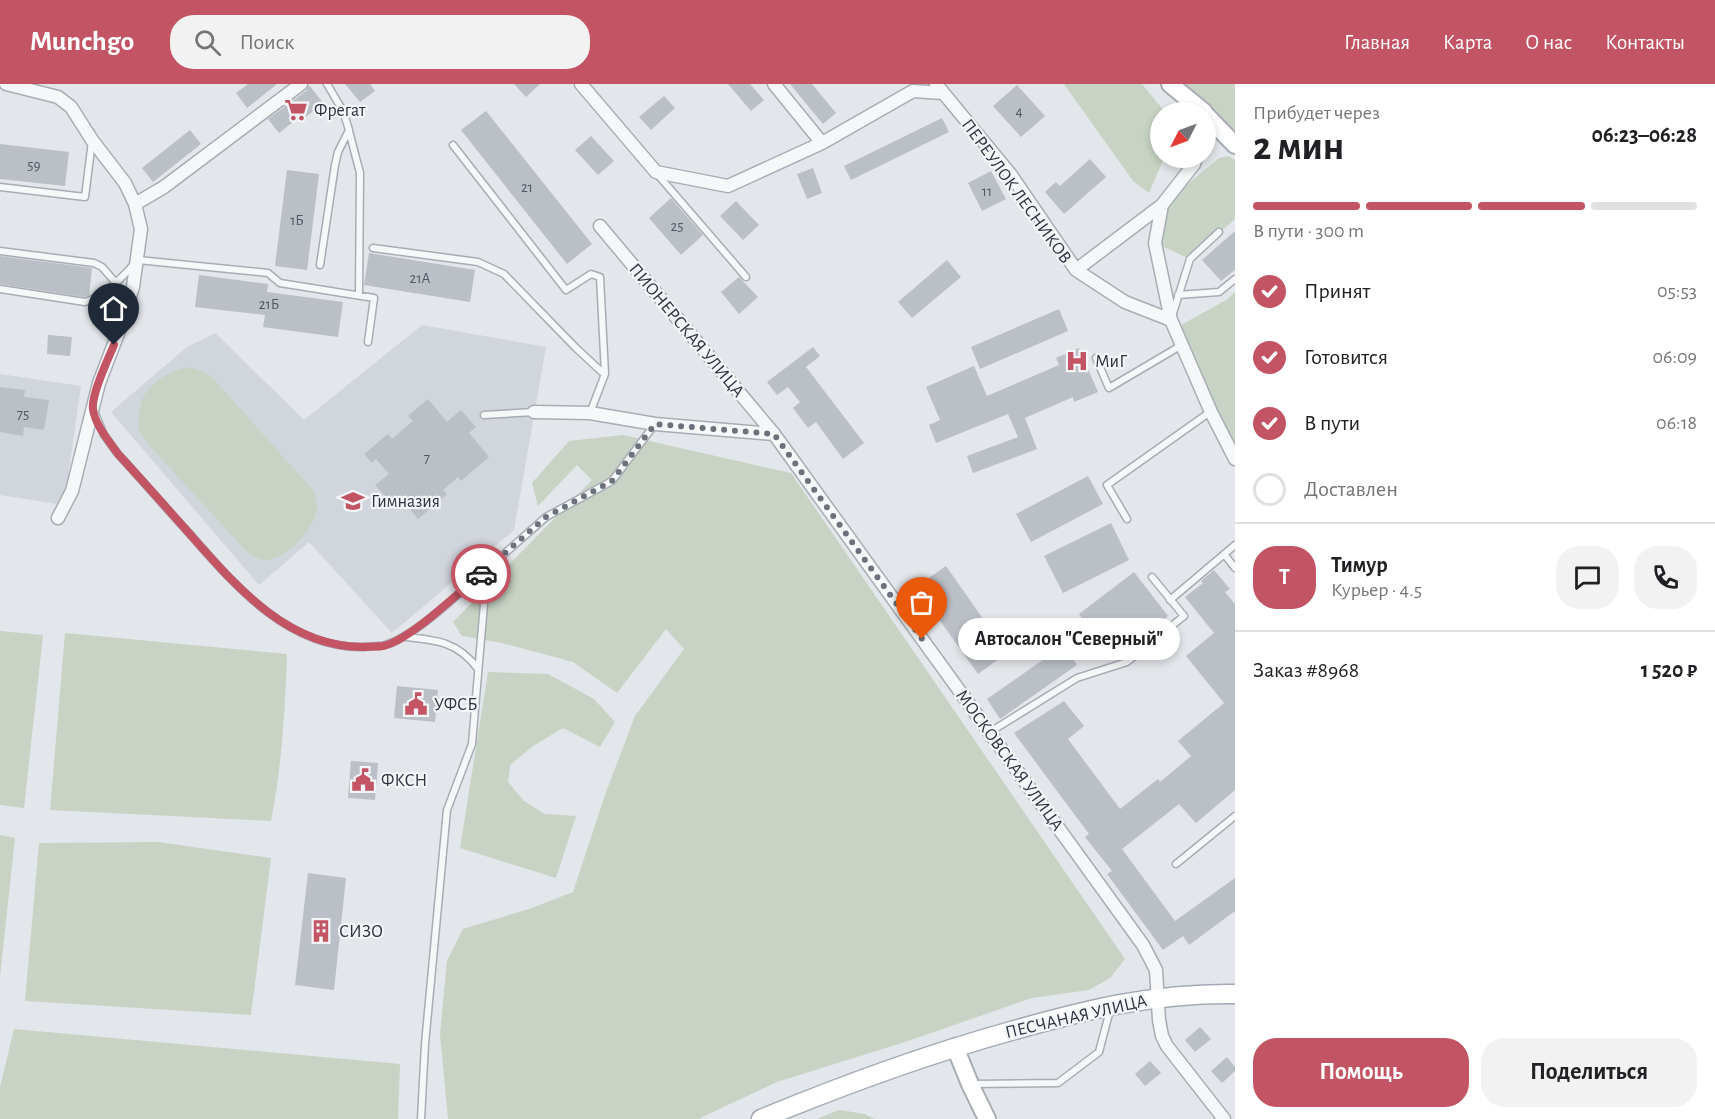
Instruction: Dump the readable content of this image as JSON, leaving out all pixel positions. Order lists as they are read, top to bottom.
{
  "streets": {
    "main road": ["ПЕСЧАНАЯ УЛИЦА"],
    "street": ["ПЕРЕУЛОК ЛЕСНИКОВ", "ПИОНЕРСКАЯ УЛИЦА", "МОСКОВСКАЯ УЛИЦА"]
  },
  "crossings": [
    ["ПИОНЕРСКАЯ УЛИЦА", "МОСКОВСКАЯ УЛИЦА"],
    ["МОСКОВСКАЯ УЛИЦА", "ПЕСЧАНАЯ УЛИЦА"]
  ],
  "places": {
    "supermarket": ["Фрегат"],
    "hospital": ["МиГ"],
    "school or university": ["Гимназия"],
    "other": ["Автосалон \"Северный\""],
    "public building": ["УФСБ", "ФКСН"],
    "building": ["СИЗО"]
  },
  "house_numbers": [
    "4",
    "59",
    "21",
    "11",
    "1Б",
    "25",
    "21А",
    "21Б",
    "75",
    "7"
  ],
  "north": "bottom left",
  "page": {
    "header": "Munchgo",
    "search": "Поиск",
    "nav": [
      "Главная",
      "Карта",
      "О нас",
      "Контакты"
    ],
    "heading": ["2 мин", "Прибудет через", "06:23–06:28"],
    "panel": [
      "Тимур",
      "Курьер · 4.5",
      "Заказ #8968",
      "1 520 ₽"
    ],
    "bar": "В пути · 300 m",
    "list": [
      ["Принят", "05:53"],
      ["Готовится", "06:09"],
      ["В пути", "06:18"],
      "Доставлен"
    ],
    "round": "Т",
    "bubble": "Автосалон \"Северный\"",
    "buttons": ["Помощь", "Поделиться"]
  }
}
